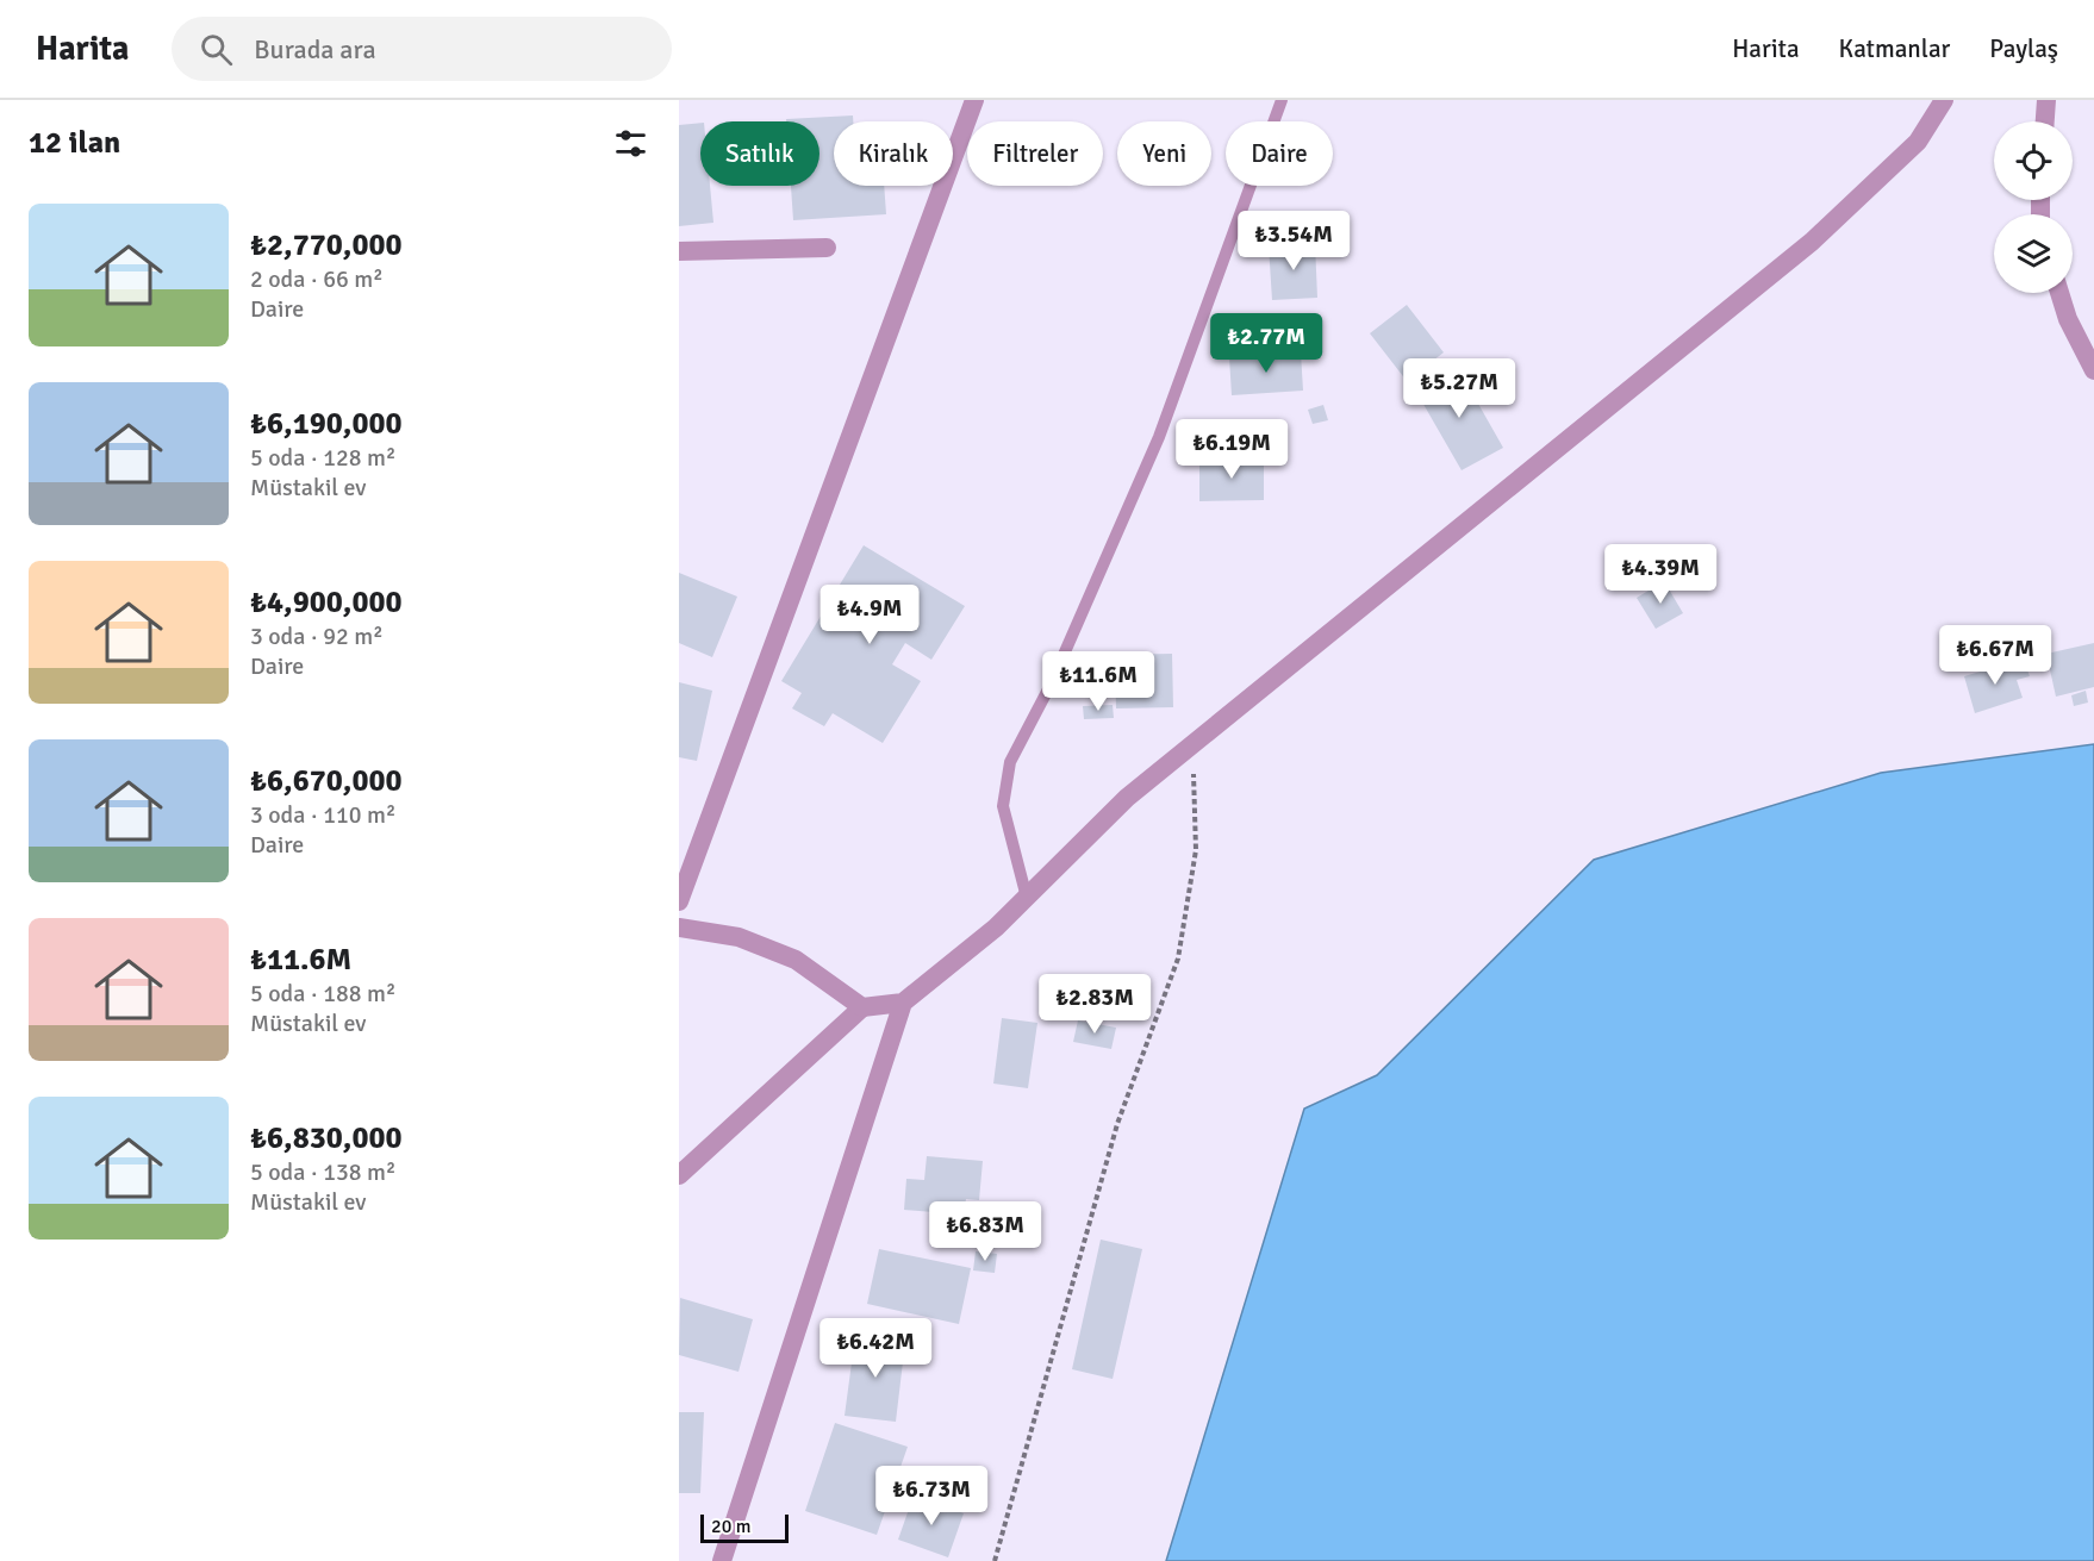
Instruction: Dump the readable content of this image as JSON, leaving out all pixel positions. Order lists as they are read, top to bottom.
{
  "scale_bar": "20 m",
  "page": {
    "header": "Harita",
    "search": "Burada ara",
    "nav": ["Harita", "Katmanlar", "Paylaş"],
    "heading": "12 ilan",
    "chip": [
      "Satılık",
      "Kiralık",
      "Filtreler",
      "Yeni",
      "Daire"
    ],
    "list": [
      {
        "name": "₺2,770,000",
        "note": "2 oda · 66 m² · Daire"
      },
      {
        "name": "₺6,190,000",
        "note": "5 oda · 128 m² · Müstakil ev"
      },
      {
        "name": "₺4,900,000",
        "note": "3 oda · 92 m² · Daire"
      },
      {
        "name": "₺6,670,000",
        "note": "3 oda · 110 m² · Daire"
      },
      {
        "name": "₺11.6M",
        "note": "5 oda · 188 m² · Müstakil ev"
      },
      {
        "name": "₺6,830,000",
        "note": "5 oda · 138 m² · Müstakil ev"
      }
    ],
    "price": [
      "₺3.54M",
      "₺2.77M",
      "₺5.27M",
      "₺6.19M",
      "₺4.39M",
      "₺4.9M",
      "₺6.67M",
      "₺11.6M",
      "₺2.83M",
      "₺6.83M",
      "₺6.42M",
      "₺6.73M"
    ],
    "scale": "20 m"
  }
}
